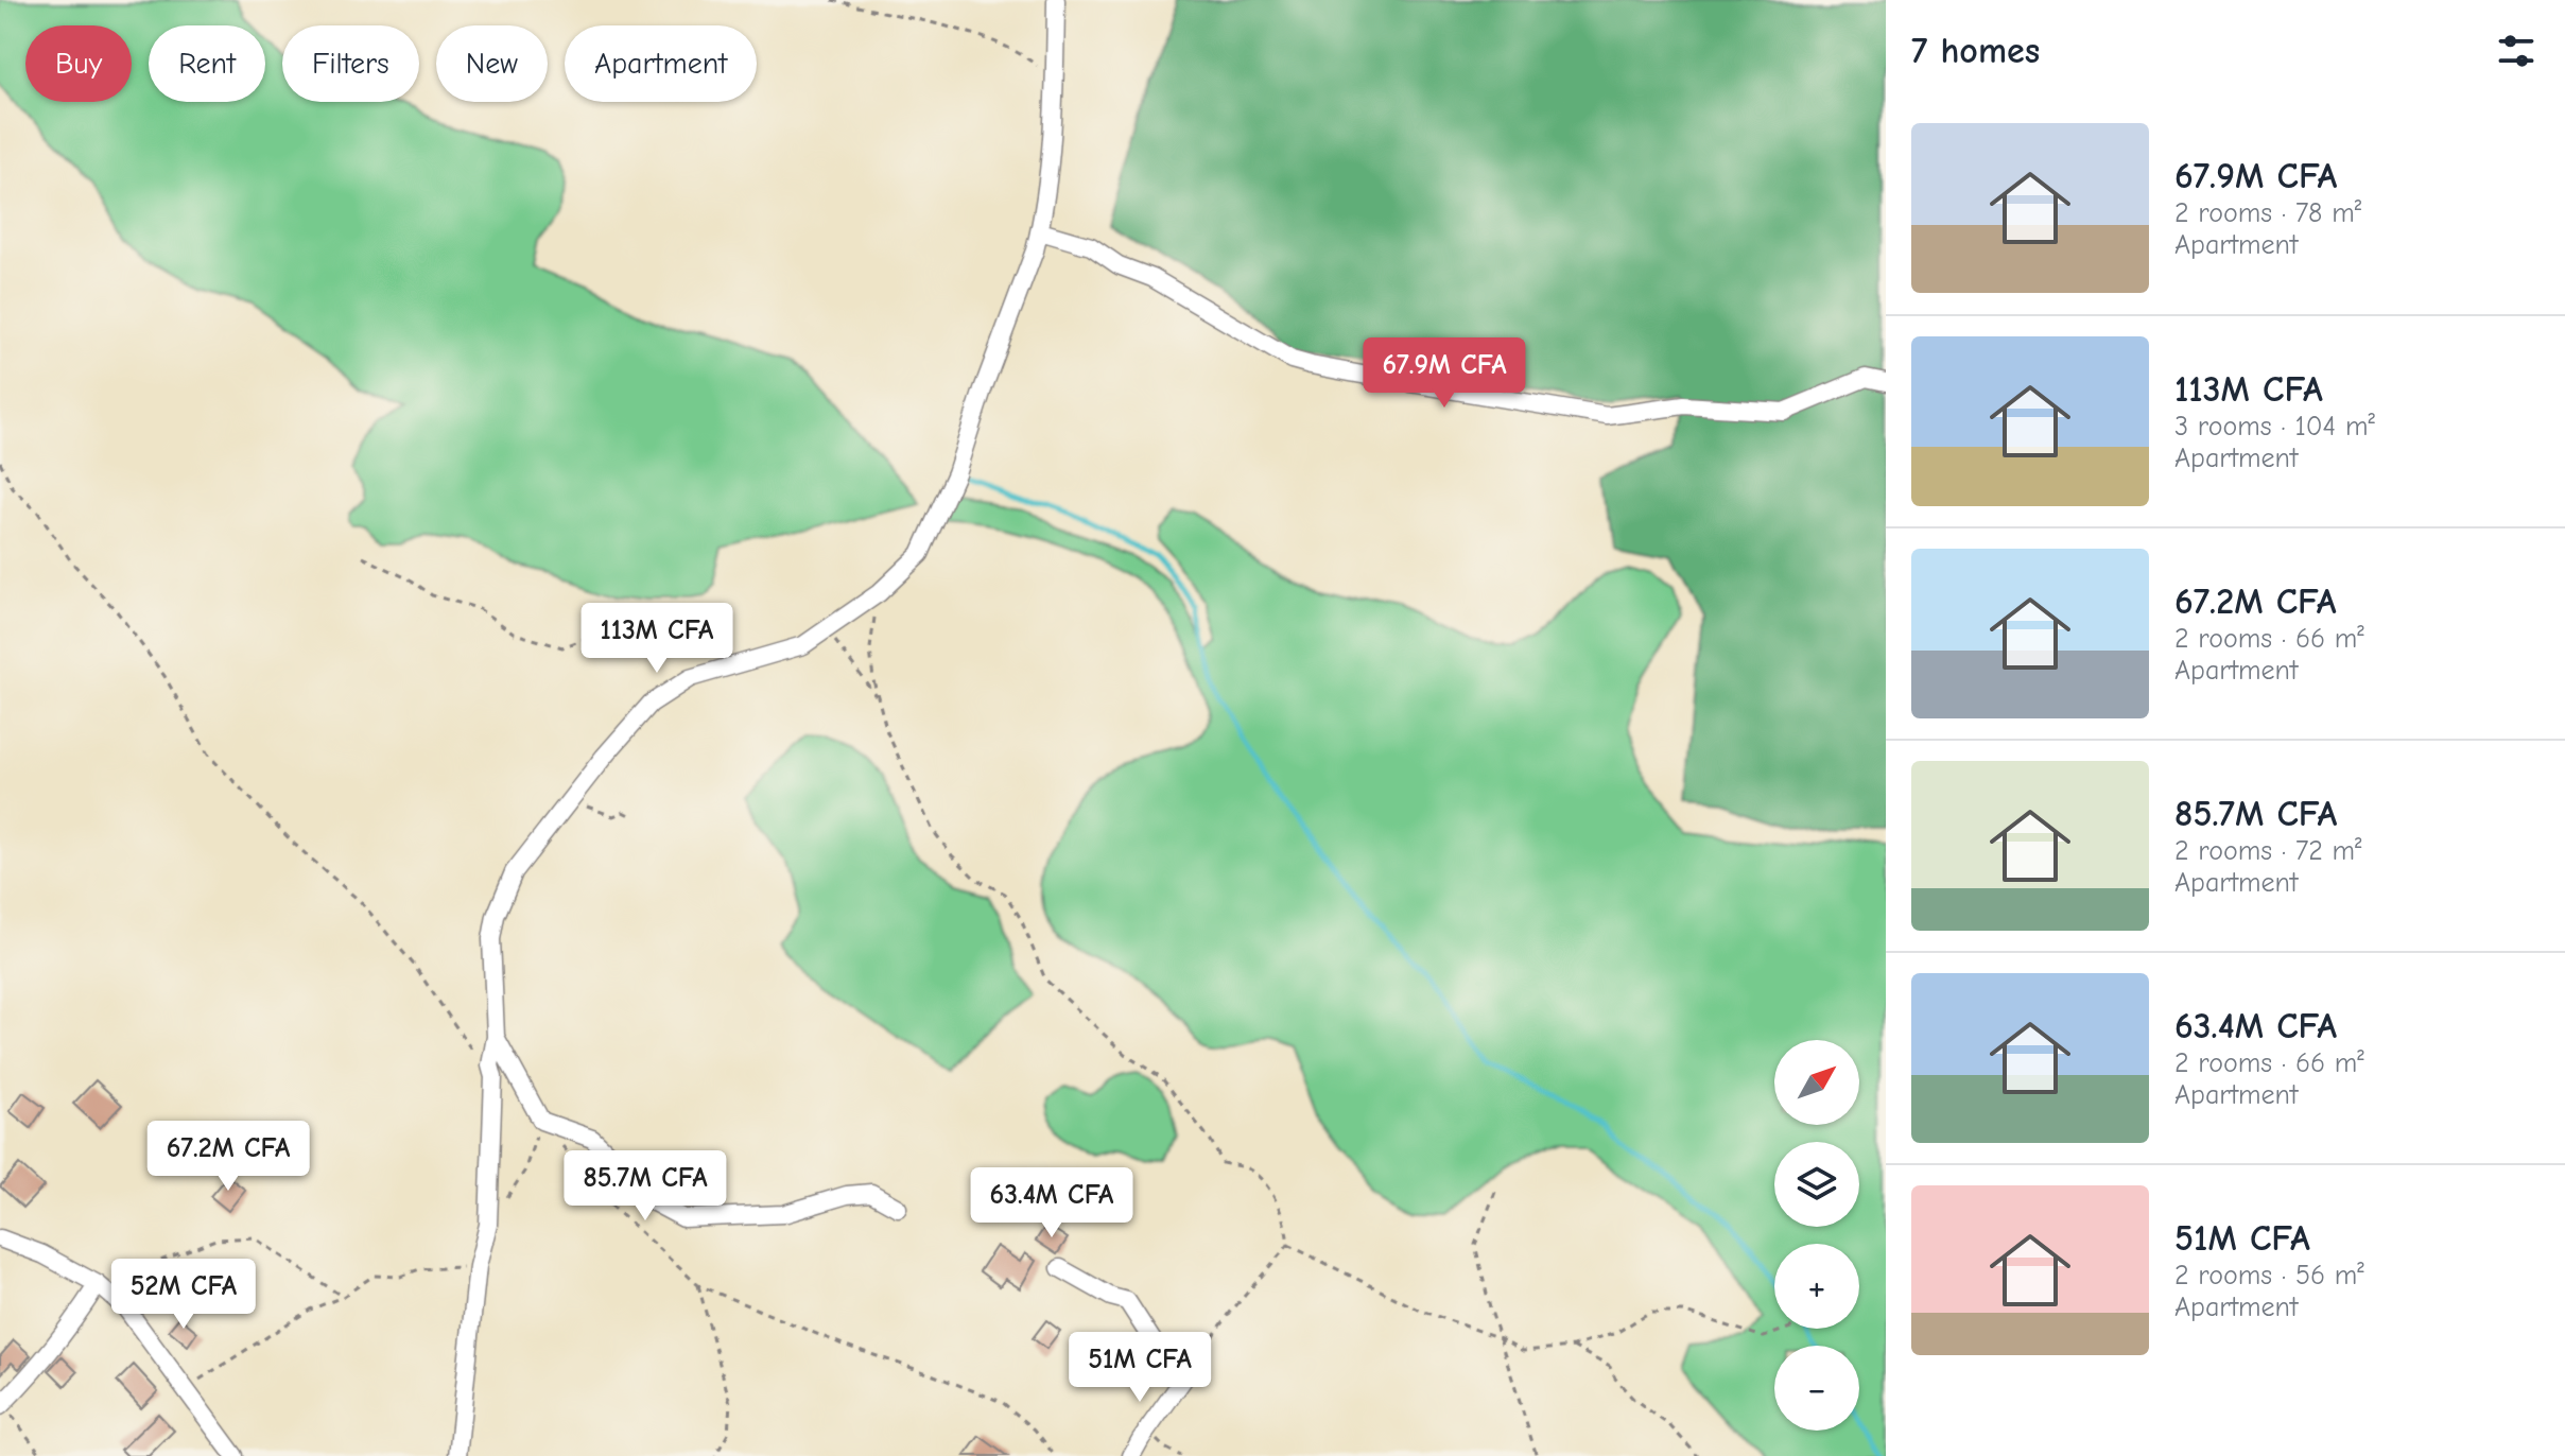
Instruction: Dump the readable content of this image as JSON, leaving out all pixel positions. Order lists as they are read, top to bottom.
{
  "north": "top right",
  "page": {
    "heading": "7 homes",
    "chip": [
      "Buy",
      "Rent",
      "Filters",
      "New",
      "Apartment"
    ],
    "list": [
      {
        "name": "67.9M CFA",
        "note": "2 rooms · 78 m² · Apartment"
      },
      {
        "name": "113M CFA",
        "note": "3 rooms · 104 m² · Apartment"
      },
      {
        "name": "67.2M CFA",
        "note": "2 rooms · 66 m² · Apartment"
      },
      {
        "name": "85.7M CFA",
        "note": "2 rooms · 72 m² · Apartment"
      },
      {
        "name": "63.4M CFA",
        "note": "2 rooms · 66 m² · Apartment"
      },
      {
        "name": "51M CFA",
        "note": "2 rooms · 56 m² · Apartment"
      }
    ],
    "price": [
      "67.9M CFA",
      "113M CFA",
      "67.2M CFA",
      "85.7M CFA",
      "63.4M CFA",
      "52M CFA",
      "51M CFA"
    ],
    "map_buttons": ["+", "−"]
  }
}
